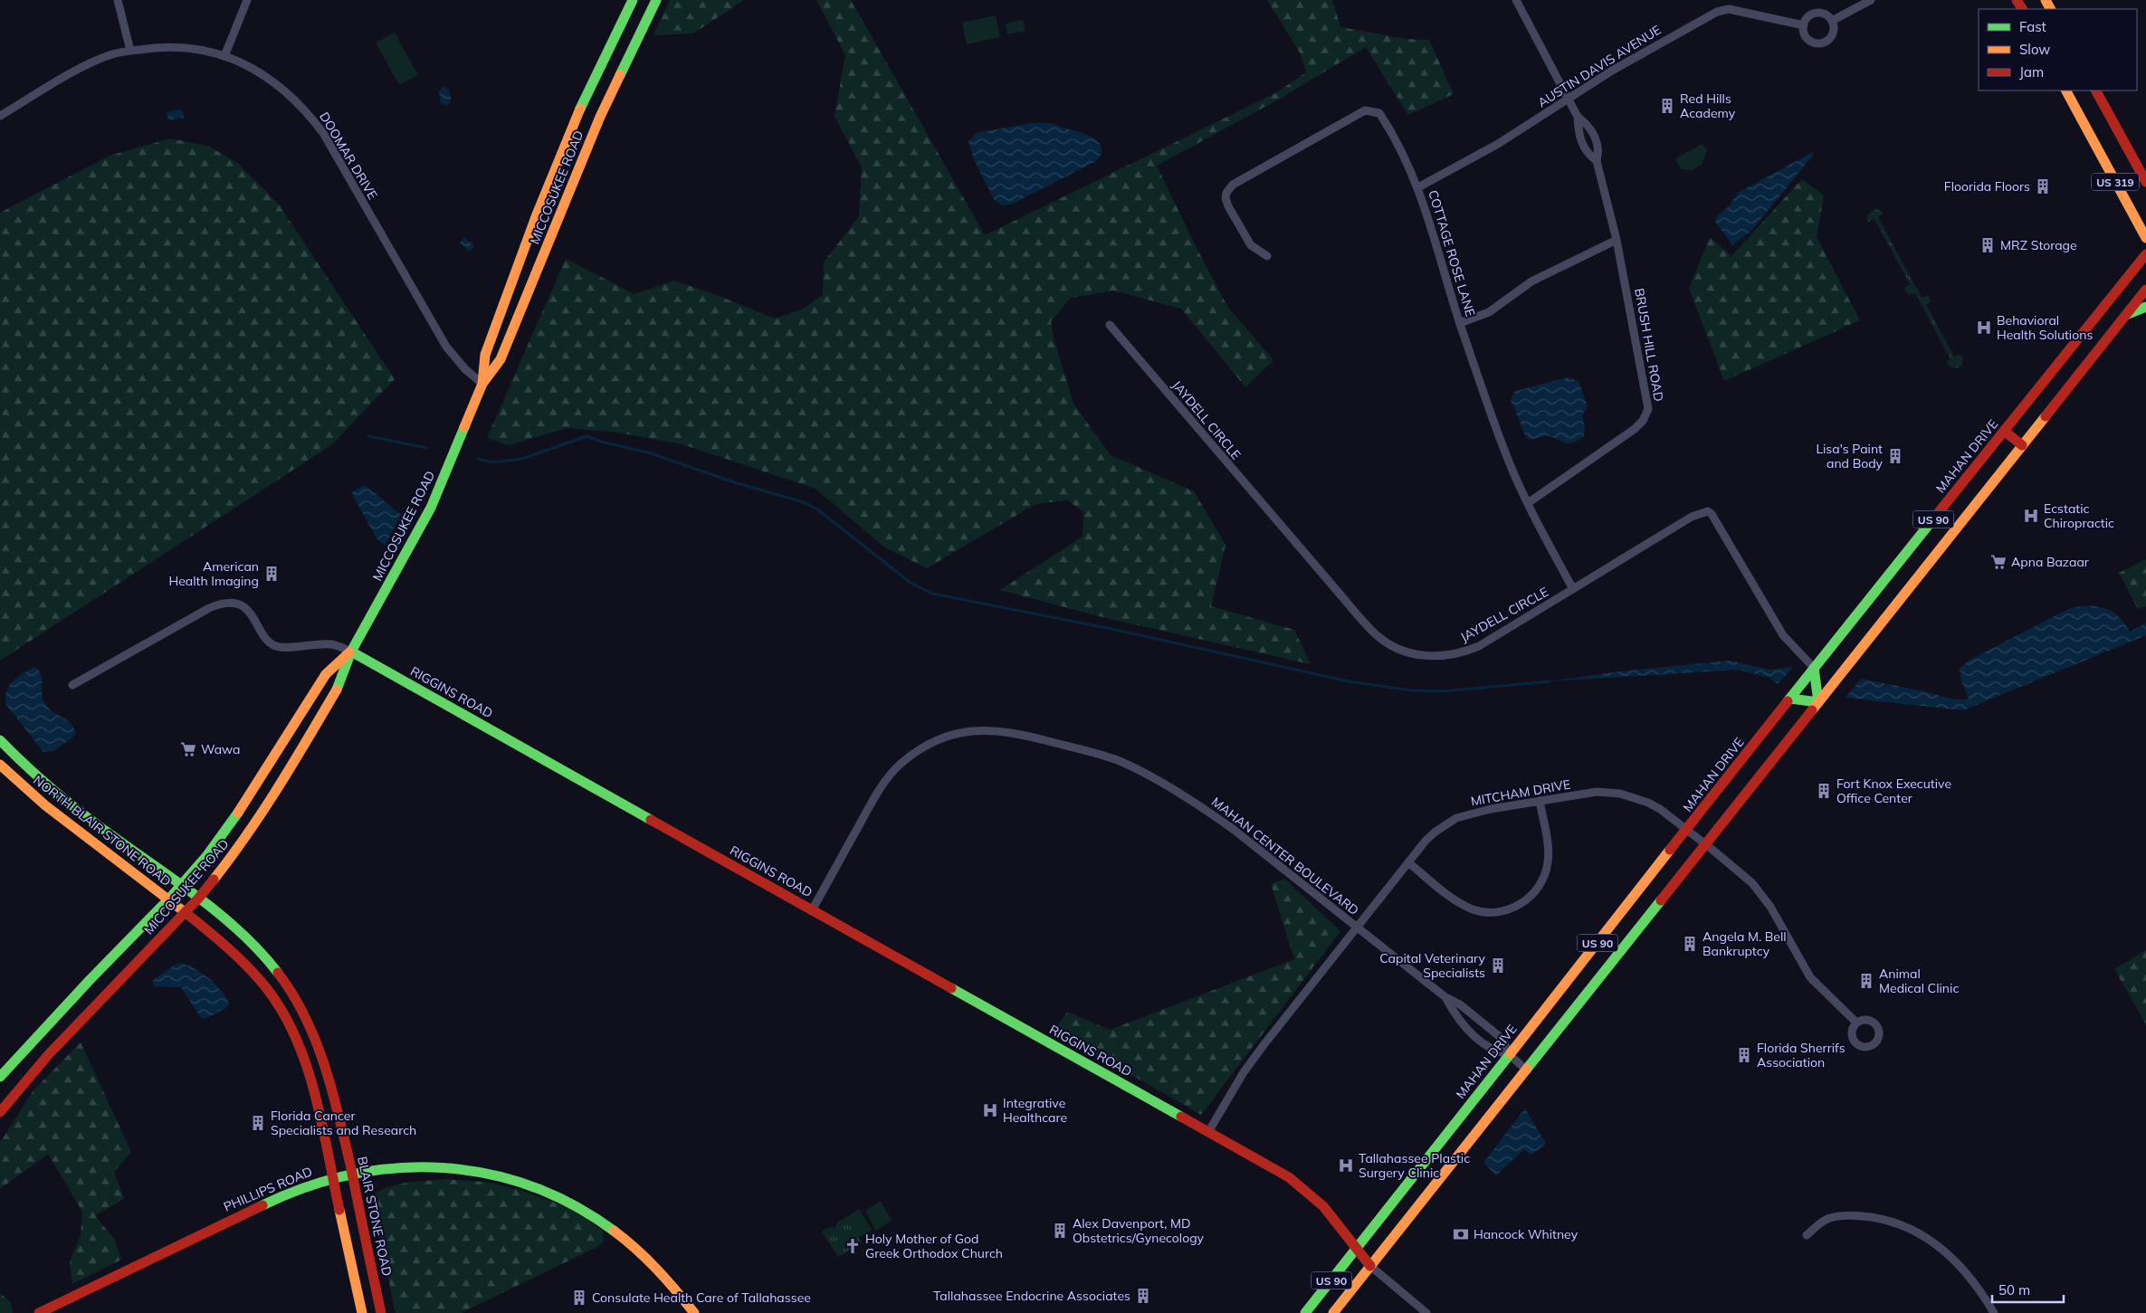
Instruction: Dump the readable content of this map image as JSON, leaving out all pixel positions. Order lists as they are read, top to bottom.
{
  "streets": {
    "main road": [
      "US 319",
      "MICCOSUKEE ROAD",
      "MAHAN DRIVE",
      "US 90",
      "RIGGINS ROAD",
      "NORTH BLAIR STONE ROAD",
      "PHILLIPS ROAD",
      "BLAIR STONE ROAD"
    ],
    "street": [
      "AUSTIN DAVIS AVENUE",
      "DOOMAR DRIVE",
      "COTTAGE ROSE LANE",
      "BRUSH HILL ROAD",
      "JAYDELL CIRCLE",
      "MITCHAM DRIVE",
      "MAHAN CENTER BOULEVARD"
    ]
  },
  "crossings": [
    ["AUSTIN DAVIS AVENUE", "COTTAGE ROSE LANE"],
    ["AUSTIN DAVIS AVENUE", "BRUSH HILL ROAD"],
    ["DOOMAR DRIVE", "MICCOSUKEE ROAD"],
    ["MICCOSUKEE ROAD", "RIGGINS ROAD"],
    ["MICCOSUKEE ROAD", "NORTH BLAIR STONE ROAD"],
    ["MICCOSUKEE ROAD", "BLAIR STONE ROAD"],
    ["COTTAGE ROSE LANE", "BRUSH HILL ROAD"],
    ["COTTAGE ROSE LANE", "JAYDELL CIRCLE"],
    ["JAYDELL CIRCLE", "MAHAN DRIVE"],
    ["MAHAN DRIVE", "RIGGINS ROAD"],
    ["MAHAN DRIVE", "MITCHAM DRIVE"],
    ["MAHAN DRIVE", "MAHAN CENTER BOULEVARD"],
    ["US 90", "RIGGINS ROAD"],
    ["US 90", "MITCHAM DRIVE"],
    ["US 90", "MAHAN CENTER BOULEVARD"],
    ["RIGGINS ROAD", "MITCHAM DRIVE"],
    ["RIGGINS ROAD", "MAHAN CENTER BOULEVARD"],
    ["MITCHAM DRIVE", "MAHAN CENTER BOULEVARD"],
    ["NORTH BLAIR STONE ROAD", "BLAIR STONE ROAD"],
    ["PHILLIPS ROAD", "BLAIR STONE ROAD"]
  ],
  "places": {
    "building": [
      "Red Hills Academy",
      "Floorida Floors",
      "MRZ Storage",
      "Lisa's Paint and Body",
      "American Health Imaging",
      "Fort Knox Executive Office Center",
      "Angela M. Bell Bankruptcy",
      "Capital Veterinary Specialists",
      "Animal Medical Clinic",
      "Florida Sherrifs Association",
      "Florida Cancer Specialists and Research",
      "Alex Davenport, MD Obstetrics/Gynecology",
      "Tallahassee Endocrine Associates",
      "Consulate Health Care of Tallahassee"
    ],
    "hospital": [
      "Behavioral Health Solutions",
      "Ecstatic Chiropractic",
      "Integrative Healthcare",
      "Tallahassee Plastic Surgery Clinic"
    ],
    "supermarket": ["Apna Bazaar", "Wawa"],
    "bank": ["Hancock Whitney"],
    "church": ["Holy Mother of God Greek Orthodox Church"]
  },
  "legend": ["Fast", "Slow", "Jam"],
  "scale_bar": "50 m"
}
